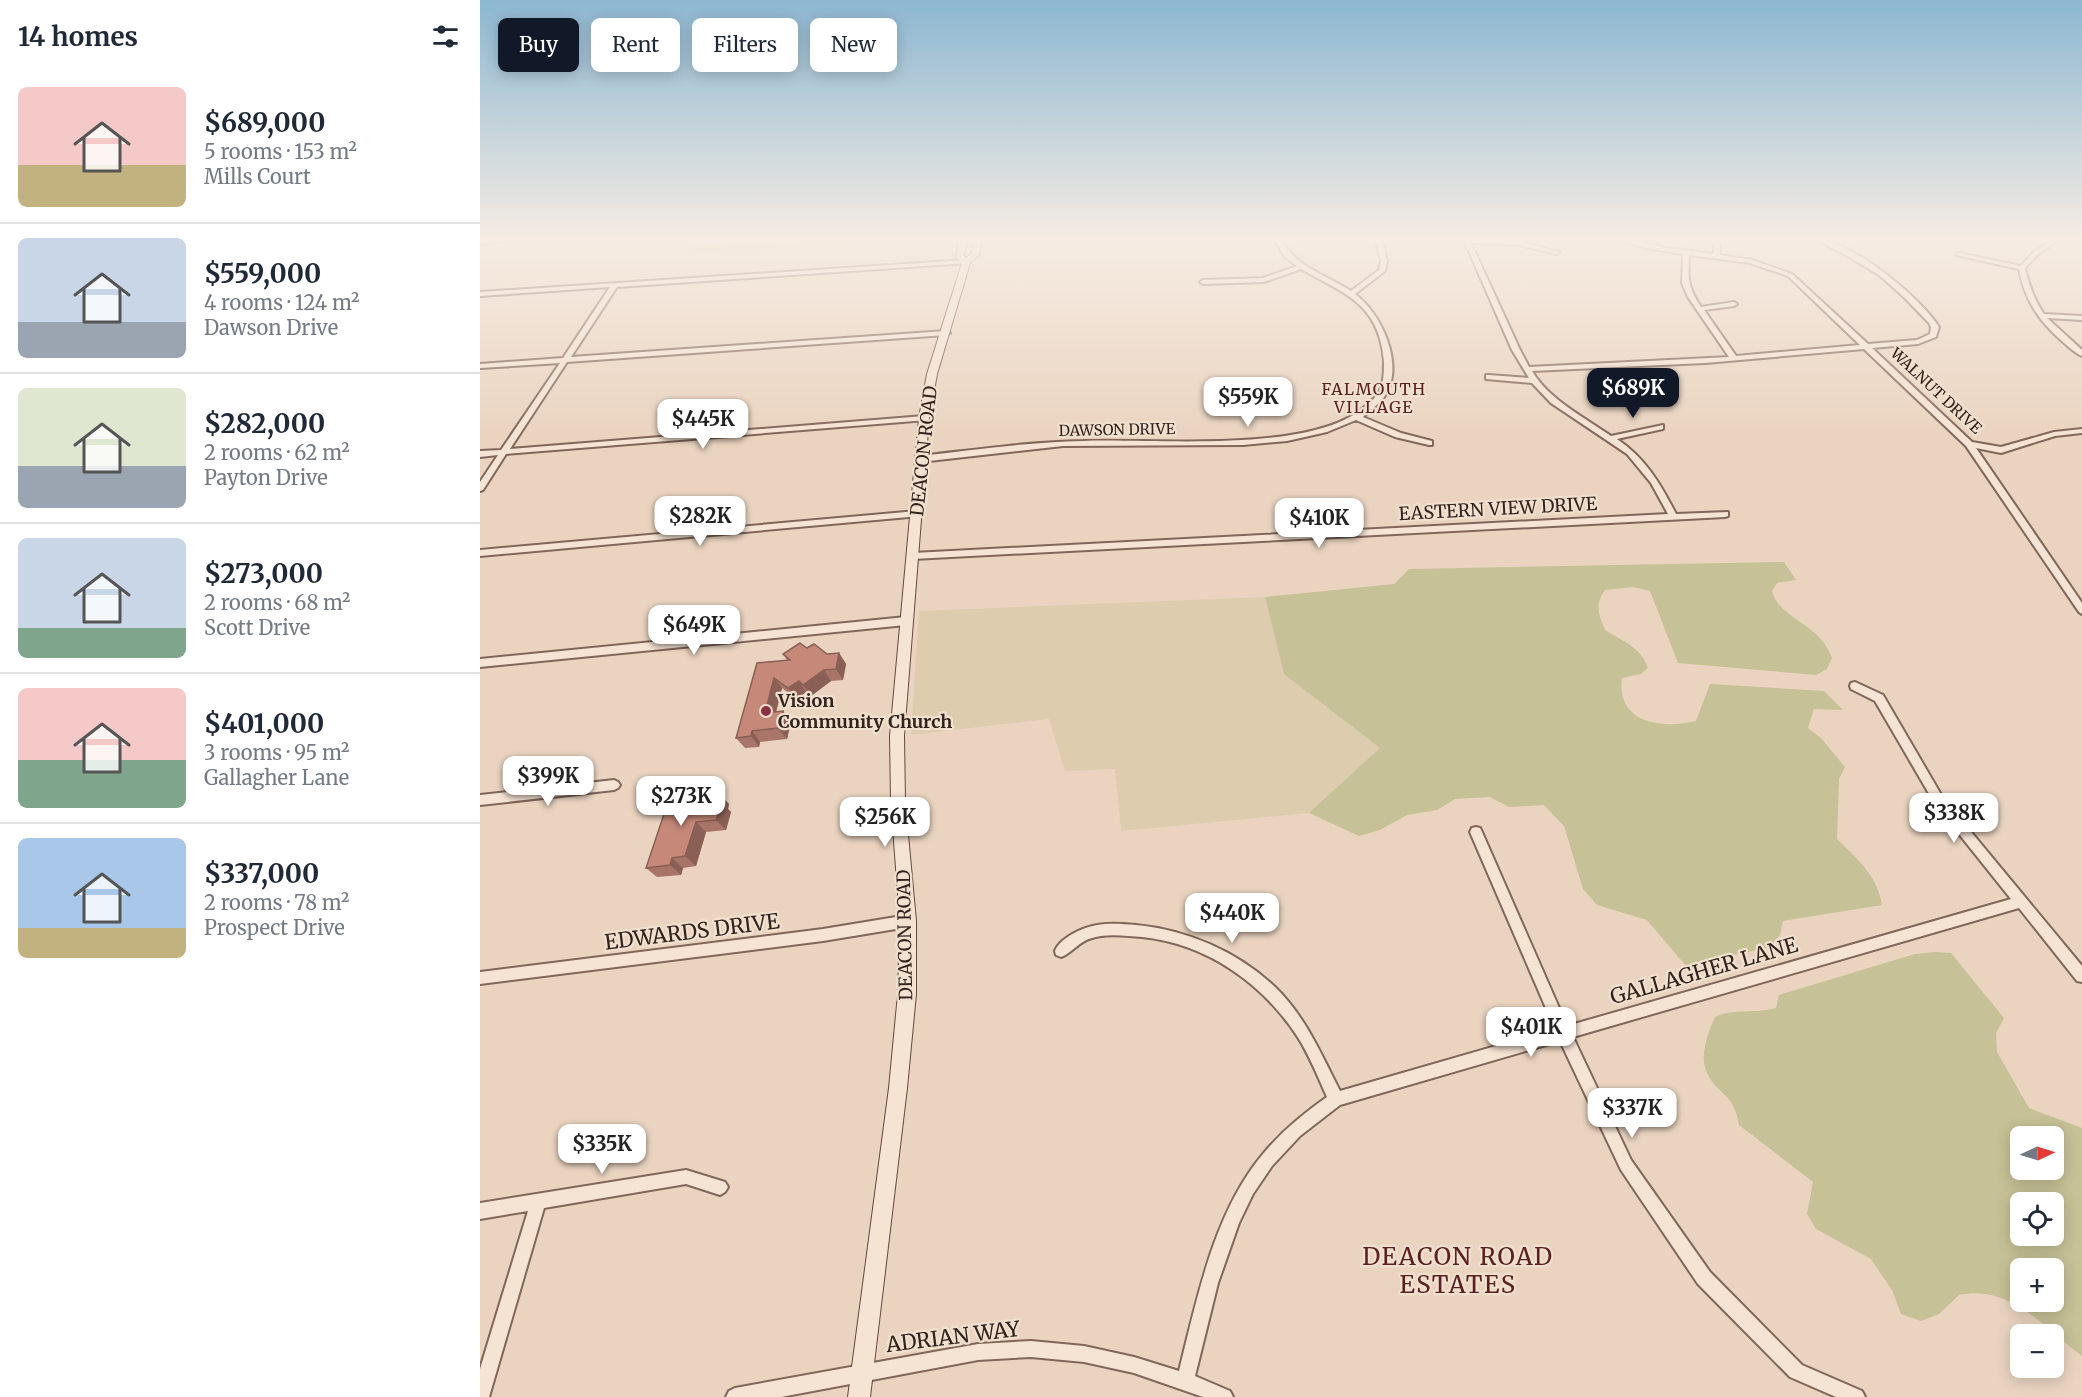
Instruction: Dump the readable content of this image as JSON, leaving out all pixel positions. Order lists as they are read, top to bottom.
{
  "streets": {
    "main road": ["DEACON ROAD"],
    "street": [
      "WALNUT DRIVE",
      "DAWSON DRIVE",
      "EASTERN VIEW DRIVE",
      "EDWARDS DRIVE",
      "GALLAGHER LANE",
      "ADRIAN WAY"
    ]
  },
  "crossings": [
    ["DAWSON DRIVE", "DEACON ROAD"],
    ["DEACON ROAD", "EASTERN VIEW DRIVE"],
    ["DEACON ROAD", "EDWARDS DRIVE"],
    ["DEACON ROAD", "ADRIAN WAY"],
    ["GALLAGHER LANE", "ADRIAN WAY"]
  ],
  "districts": ["FALMOUTH VILLAGE", "DEACON ROAD ESTATES"],
  "places": ["Vision Community Church"],
  "north": "right",
  "page": {
    "heading": "14 homes",
    "chip": [
      "Buy",
      "Rent",
      "Filters",
      "New"
    ],
    "list": [
      {
        "name": "$689,000",
        "note": "5 rooms · 153 m² · Mills Court"
      },
      {
        "name": "$559,000",
        "note": "4 rooms · 124 m² · Dawson Drive"
      },
      {
        "name": "$282,000",
        "note": "2 rooms · 62 m² · Payton Drive"
      },
      {
        "name": "$273,000",
        "note": "2 rooms · 68 m² · Scott Drive"
      },
      {
        "name": "$401,000",
        "note": "3 rooms · 95 m² · Gallagher Lane"
      },
      {
        "name": "$337,000",
        "note": "2 rooms · 78 m² · Prospect Drive"
      }
    ],
    "price": [
      "$689K",
      "$559K",
      "$445K",
      "$282K",
      "$410K",
      "$649K",
      "$399K",
      "$273K",
      "$338K",
      "$256K",
      "$440K",
      "$401K",
      "$337K",
      "$335K"
    ],
    "map_buttons": ["+", "−"]
  }
}
